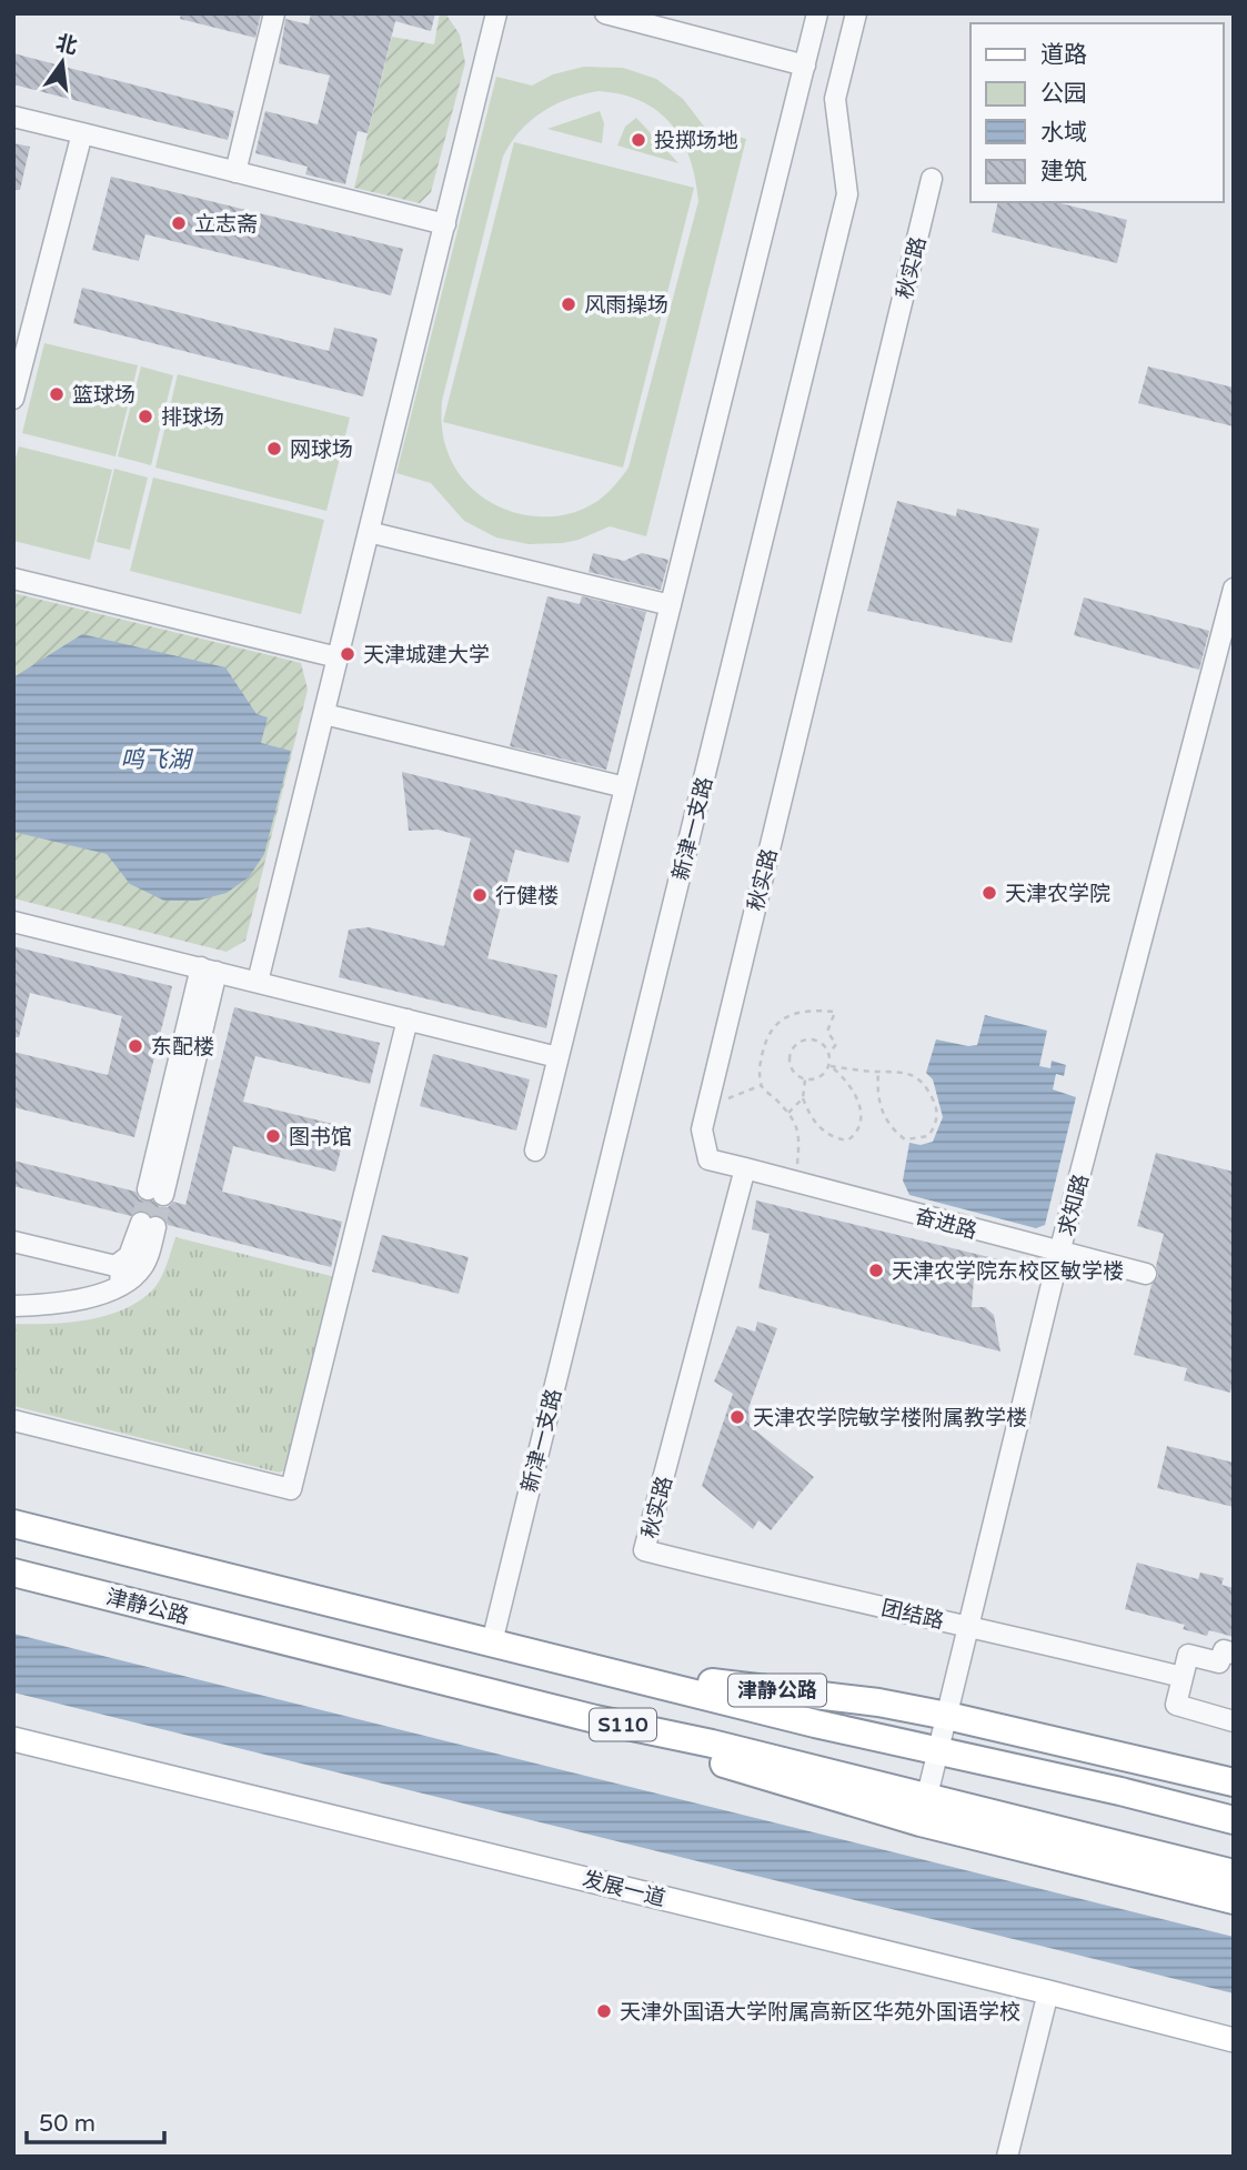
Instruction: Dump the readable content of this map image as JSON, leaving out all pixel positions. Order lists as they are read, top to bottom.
{
  "streets": {
    "highway": ["津静公路", "S110"],
    "main road": ["发展一道"],
    "street": [
      "秋实路",
      "新津一支路",
      "求知路",
      "奋进路",
      "团结路"
    ]
  },
  "crossings": [
    ["秋实路", "奋进路"],
    ["秋实路", "团结路"],
    ["求知路", "奋进路"],
    ["求知路", "津静公路"],
    ["求知路", "团结路"]
  ],
  "water": ["鸣飞湖"],
  "places": [
    "投掷场地",
    "立志斋",
    "风雨操场",
    "篮球场",
    "排球场",
    "网球场",
    "天津城建大学",
    "天津农学院",
    "行健楼",
    "东配楼",
    "图书馆",
    "天津农学院东校区敏学楼",
    "天津农学院敏学楼附属教学楼",
    "天津外国语大学附属高新区华苑外国语学校"
  ],
  "legend": [
    "道路",
    "公园",
    "水域",
    "建筑"
  ],
  "scale_bar": "50 m",
  "north": "top"
}
